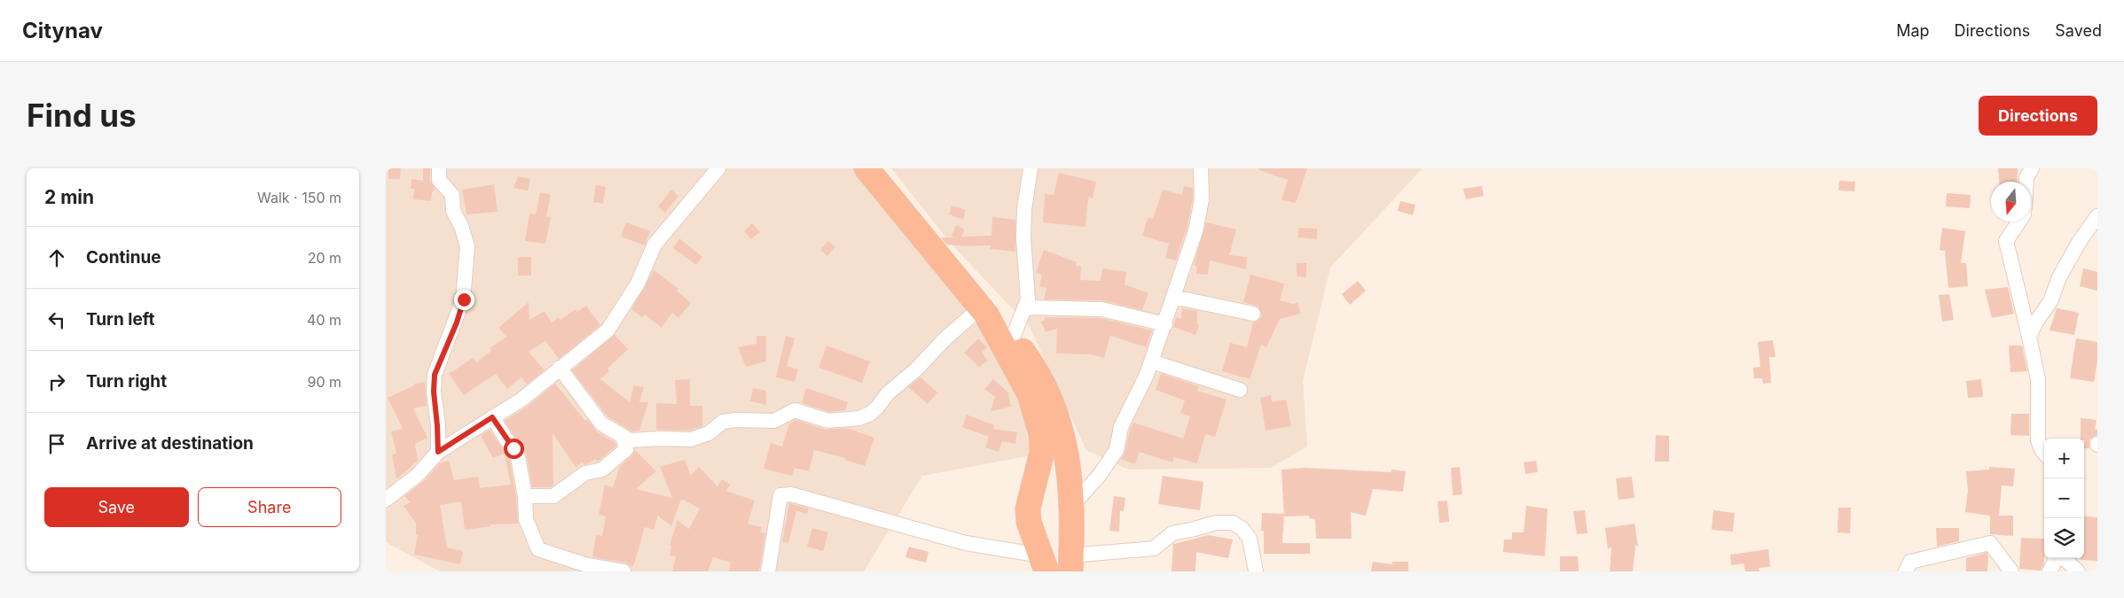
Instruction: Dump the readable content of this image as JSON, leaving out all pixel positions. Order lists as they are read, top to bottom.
{
  "north": "bottom",
  "page": {
    "header": "Citynav",
    "nav": ["Map", "Directions", "Saved"],
    "buttons": [
      "Directions",
      ["Save", "Share"]
    ],
    "title": "Find us",
    "heading": ["2 min", "Walk · 150 m"],
    "list": [
      ["Continue", "20 m"],
      ["Turn left", "40 m"],
      ["Turn right", "90 m"],
      "Arrive at destination"
    ],
    "map_buttons": ["+", "−"]
  }
}
